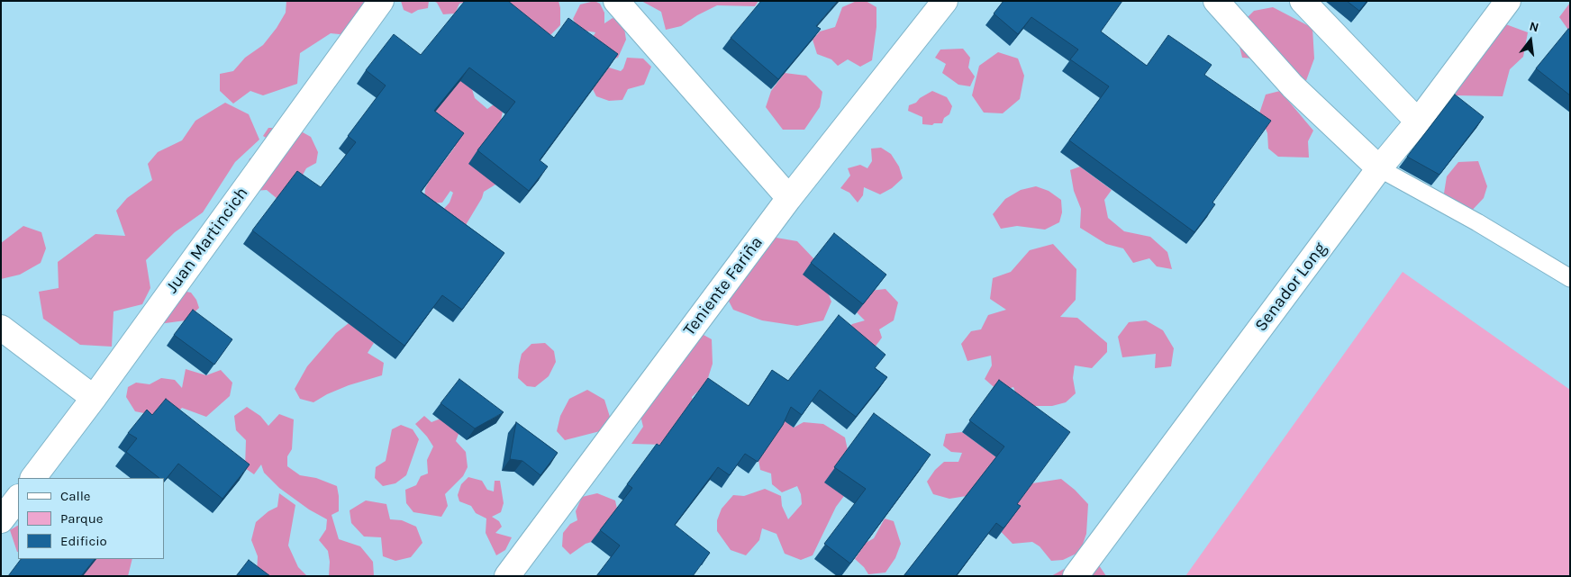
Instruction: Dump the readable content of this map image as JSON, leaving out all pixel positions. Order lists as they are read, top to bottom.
{
  "streets": {
    "street": ["Juan Martincich", "Teniente Fariña", "Senador Long"]
  },
  "legend": ["Calle", "Parque", "Edificio"],
  "north": "top"
}
